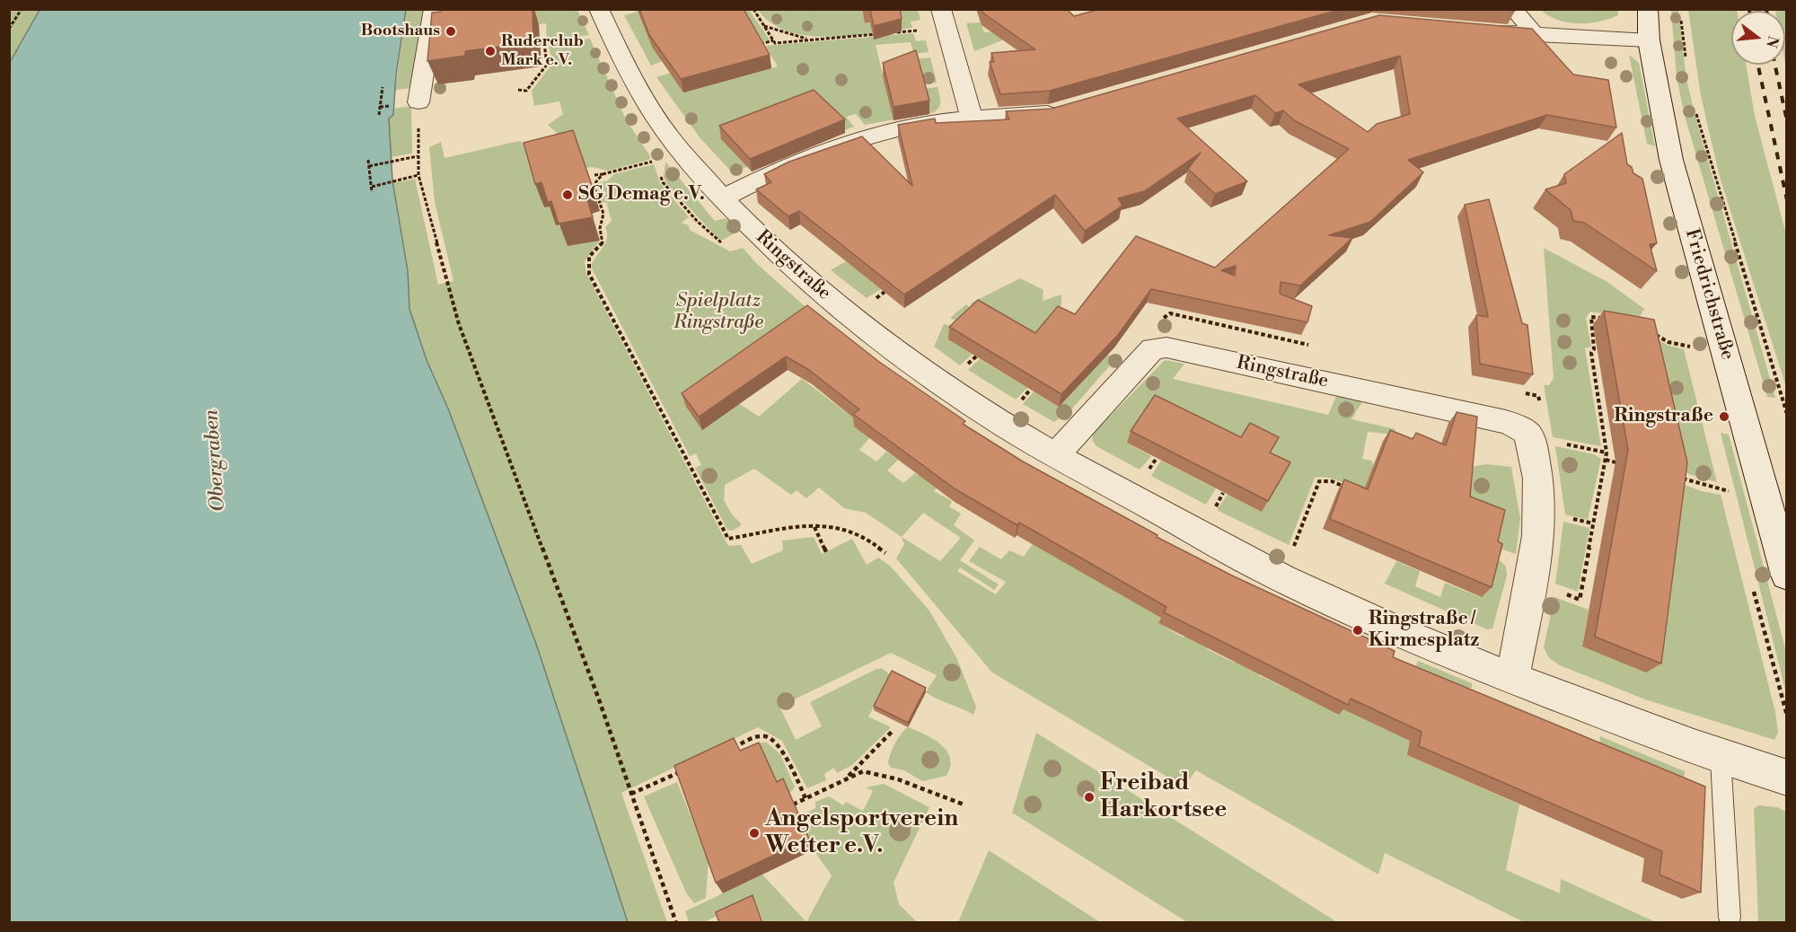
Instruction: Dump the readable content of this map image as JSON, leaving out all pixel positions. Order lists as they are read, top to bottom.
{
  "streets": {
    "street": ["Ringstraße", "Friedrichstraße"]
  },
  "water": ["Obergraben"],
  "parks": ["Spielplatz Ringstraße"],
  "places": [
    "Bootshaus",
    "Ruderclub Mark e.V.",
    "SG Demag e.V.",
    "Ringstraße",
    "Ringstraße / Kirmesplatz",
    "Freibad Harkortsee",
    "Angelsportverein Wetter e.V."
  ],
  "north": "right"
}
